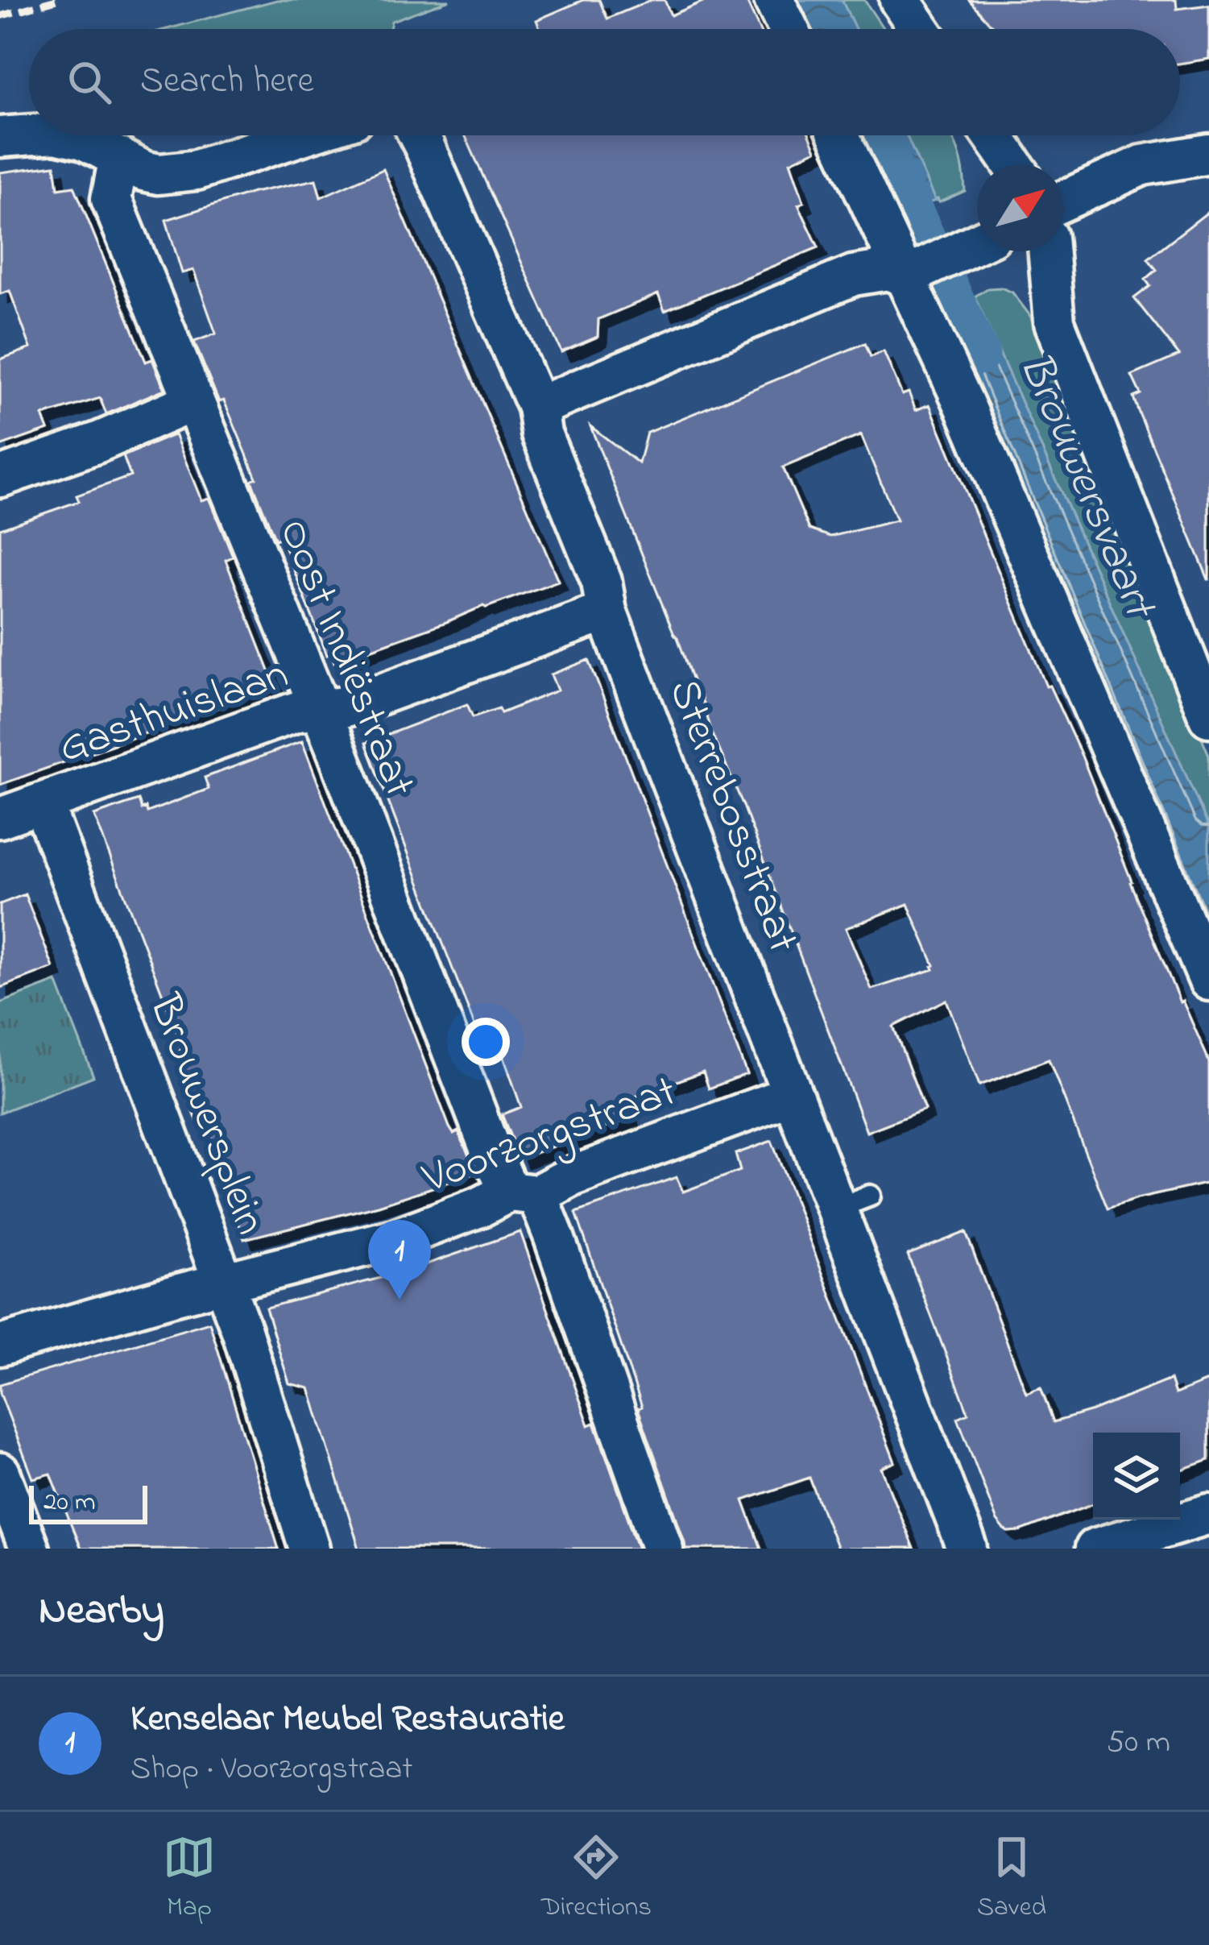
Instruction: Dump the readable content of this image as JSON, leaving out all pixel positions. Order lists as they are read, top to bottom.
{
  "streets": {
    "street": [
      "Oost Indiëstraat",
      "Gasthuislaan",
      "Sterrebosstraat",
      "Brouwersplein",
      "Voorzorgstraat"
    ]
  },
  "crossings": [
    ["Oost Indiëstraat", "Gasthuislaan"],
    ["Oost Indiëstraat", "Voorzorgstraat"],
    ["Gasthuislaan", "Sterrebosstraat"],
    ["Gasthuislaan", "Brouwersplein"],
    ["Sterrebosstraat", "Voorzorgstraat"],
    ["Brouwersplein", "Voorzorgstraat"]
  ],
  "water": ["Brouwersvaart"],
  "scale_bar": "20 m",
  "north": "top right",
  "page": {
    "search": "Search here",
    "pins": "1",
    "scale": "20 m",
    "heading": "Nearby",
    "list": [
      {
        "mark": "1",
        "name": "Kenselaar Meubel Restauratie",
        "note": "Shop · Voorzorgstraat",
        "value": "50 m"
      }
    ],
    "nav": ["Map", "Directions", "Saved"]
  }
}
